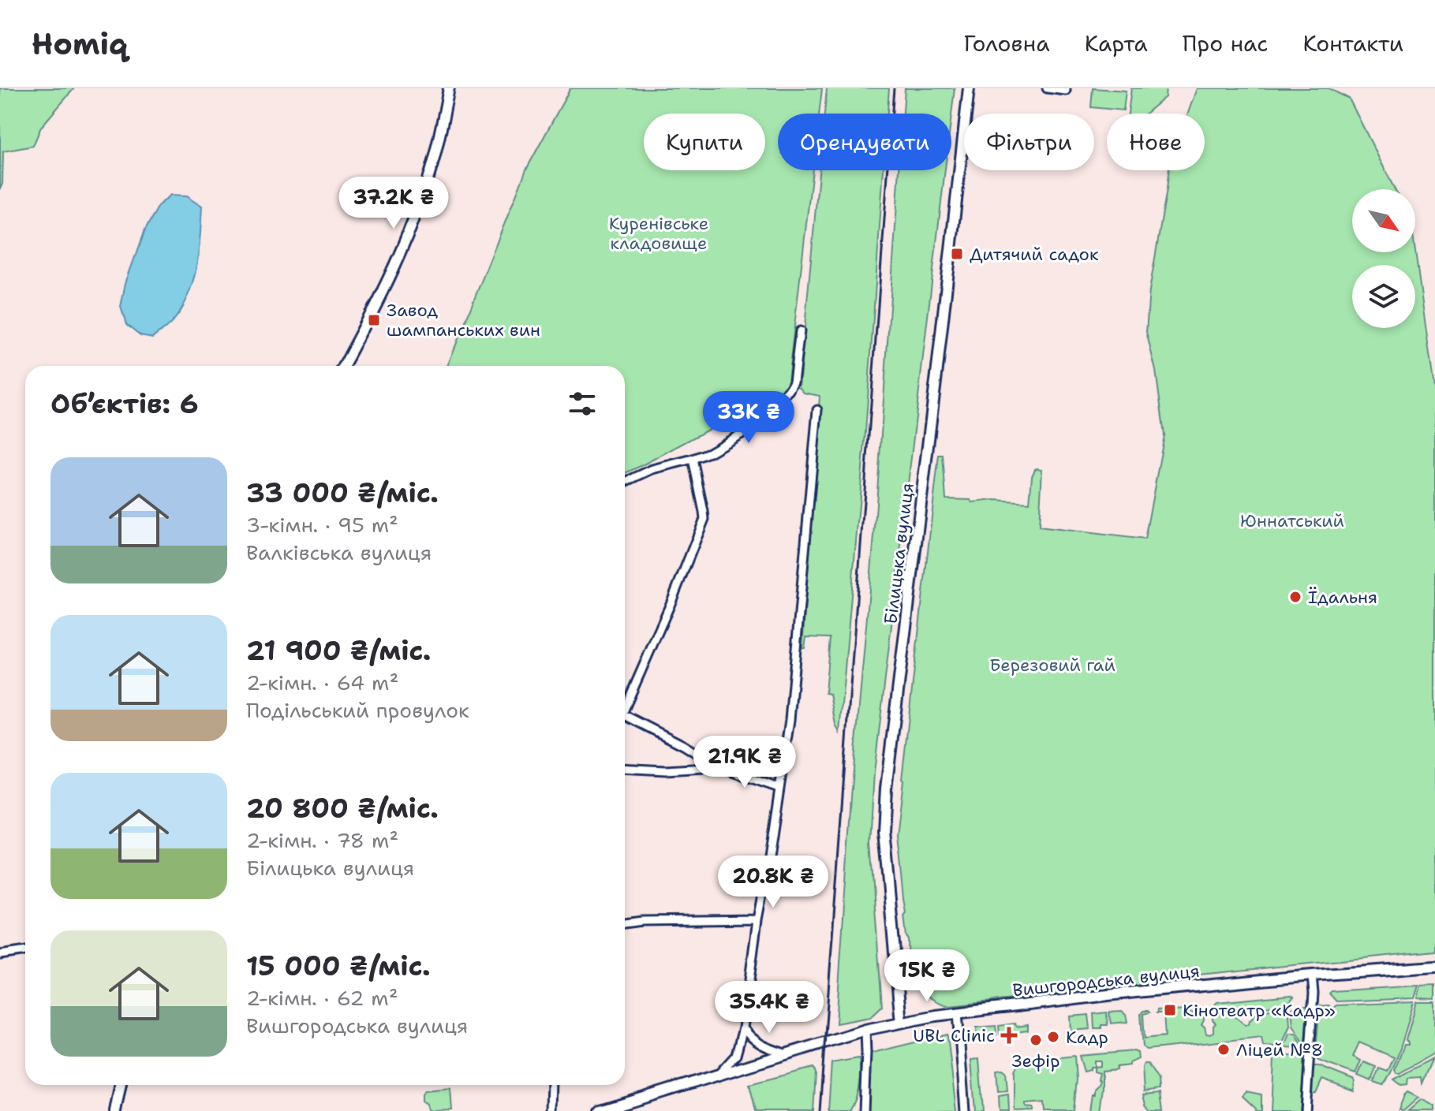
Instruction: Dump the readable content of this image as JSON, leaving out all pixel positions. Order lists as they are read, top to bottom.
{
  "streets": {
    "main road": ["Білицька вулиця", "Вишгородська вулиця"]
  },
  "crossings": [
    ["Білицька вулиця", "Вишгородська вулиця"]
  ],
  "parks": ["Куренівське кладовище", "Юннатський", "Березовий гай"],
  "places": {
    "transit": ["Дитячий садок", "Завод шампанських вин", "Кінотеатр «Кадр»"],
    "other": [
      "Їдальня",
      "Кадр",
      "Зефір",
      "Ліцей №8"
    ],
    "health": ["UBL Clinic"]
  },
  "north": "bottom right",
  "page": {
    "header": "Homiq",
    "nav": [
      "Головна",
      "Карта",
      "Про нас",
      "Контакти"
    ],
    "chip": [
      "Купити",
      "Орендувати",
      "Фільтри",
      "Нове"
    ],
    "price": [
      "37.2K ₴",
      "33K ₴",
      "21.9K ₴",
      "20.8K ₴",
      "15K ₴",
      "35.4K ₴"
    ],
    "heading": "Об’єктів: 6",
    "list": [
      {
        "name": "33 000 ₴/міс.",
        "note": "3-кімн. · 95 m² · Валківська вулиця"
      },
      {
        "name": "21 900 ₴/міс.",
        "note": "2-кімн. · 64 m² · Подільський провулок"
      },
      {
        "name": "20 800 ₴/міс.",
        "note": "2-кімн. · 78 m² · Білицька вулиця"
      },
      {
        "name": "15 000 ₴/міс.",
        "note": "2-кімн. · 62 m² · Вишгородська вулиця"
      }
    ]
  }
}
